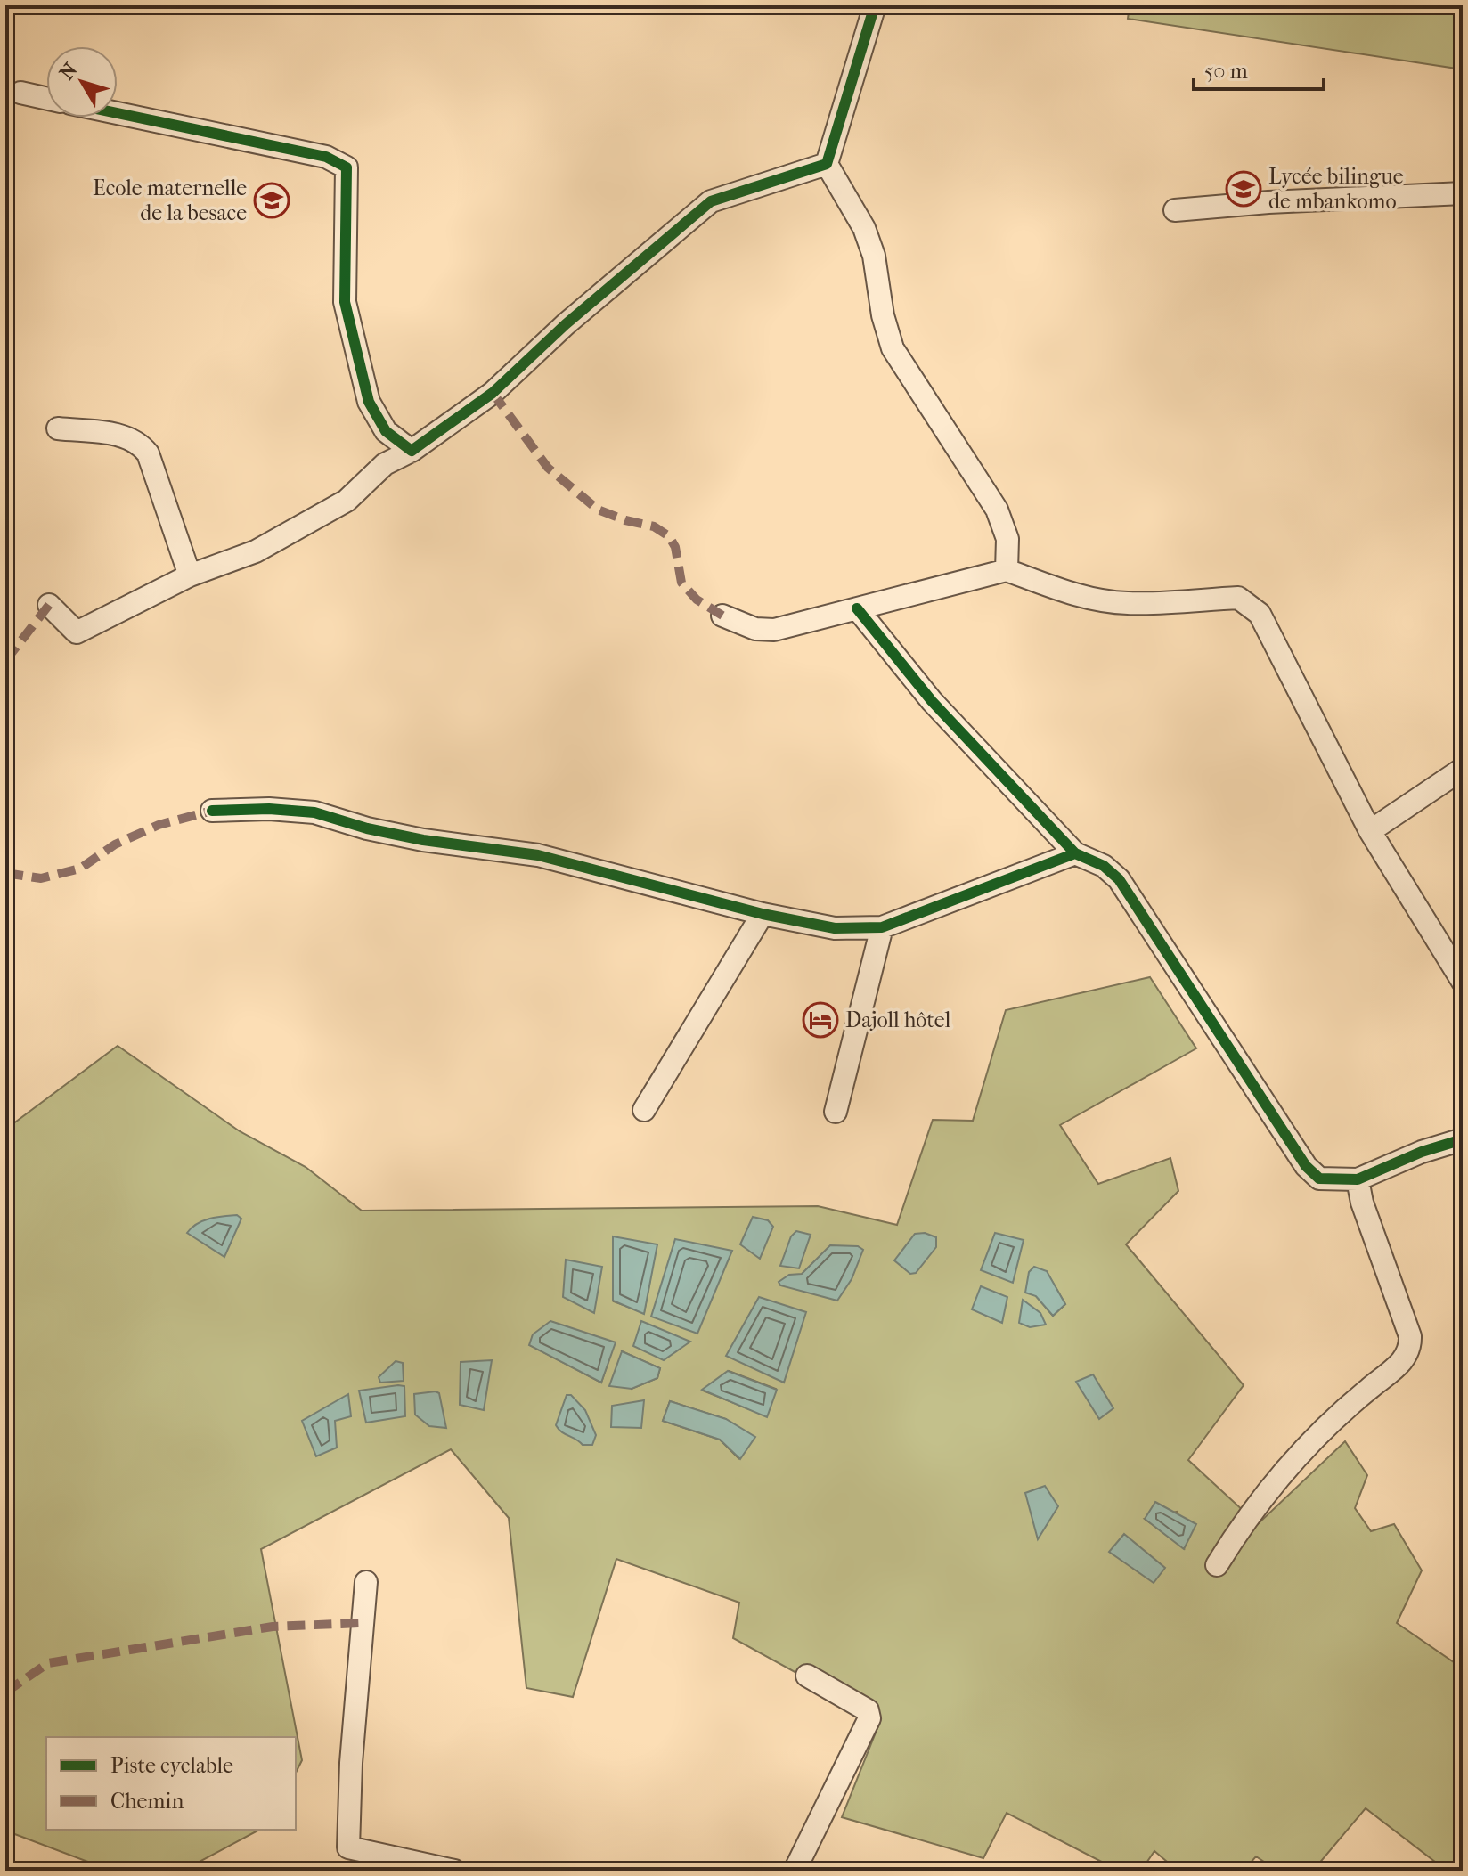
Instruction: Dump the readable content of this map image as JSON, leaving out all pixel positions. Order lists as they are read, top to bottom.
{
  "places": {
    "school or university": ["Lycée bilingue de mbankomo", "Ecole maternelle de la besace"],
    "hotel": ["Dajoll hôtel"]
  },
  "legend": ["Piste cyclable", "Chemin"],
  "scale_bar": "50 m",
  "north": "top left"
}
